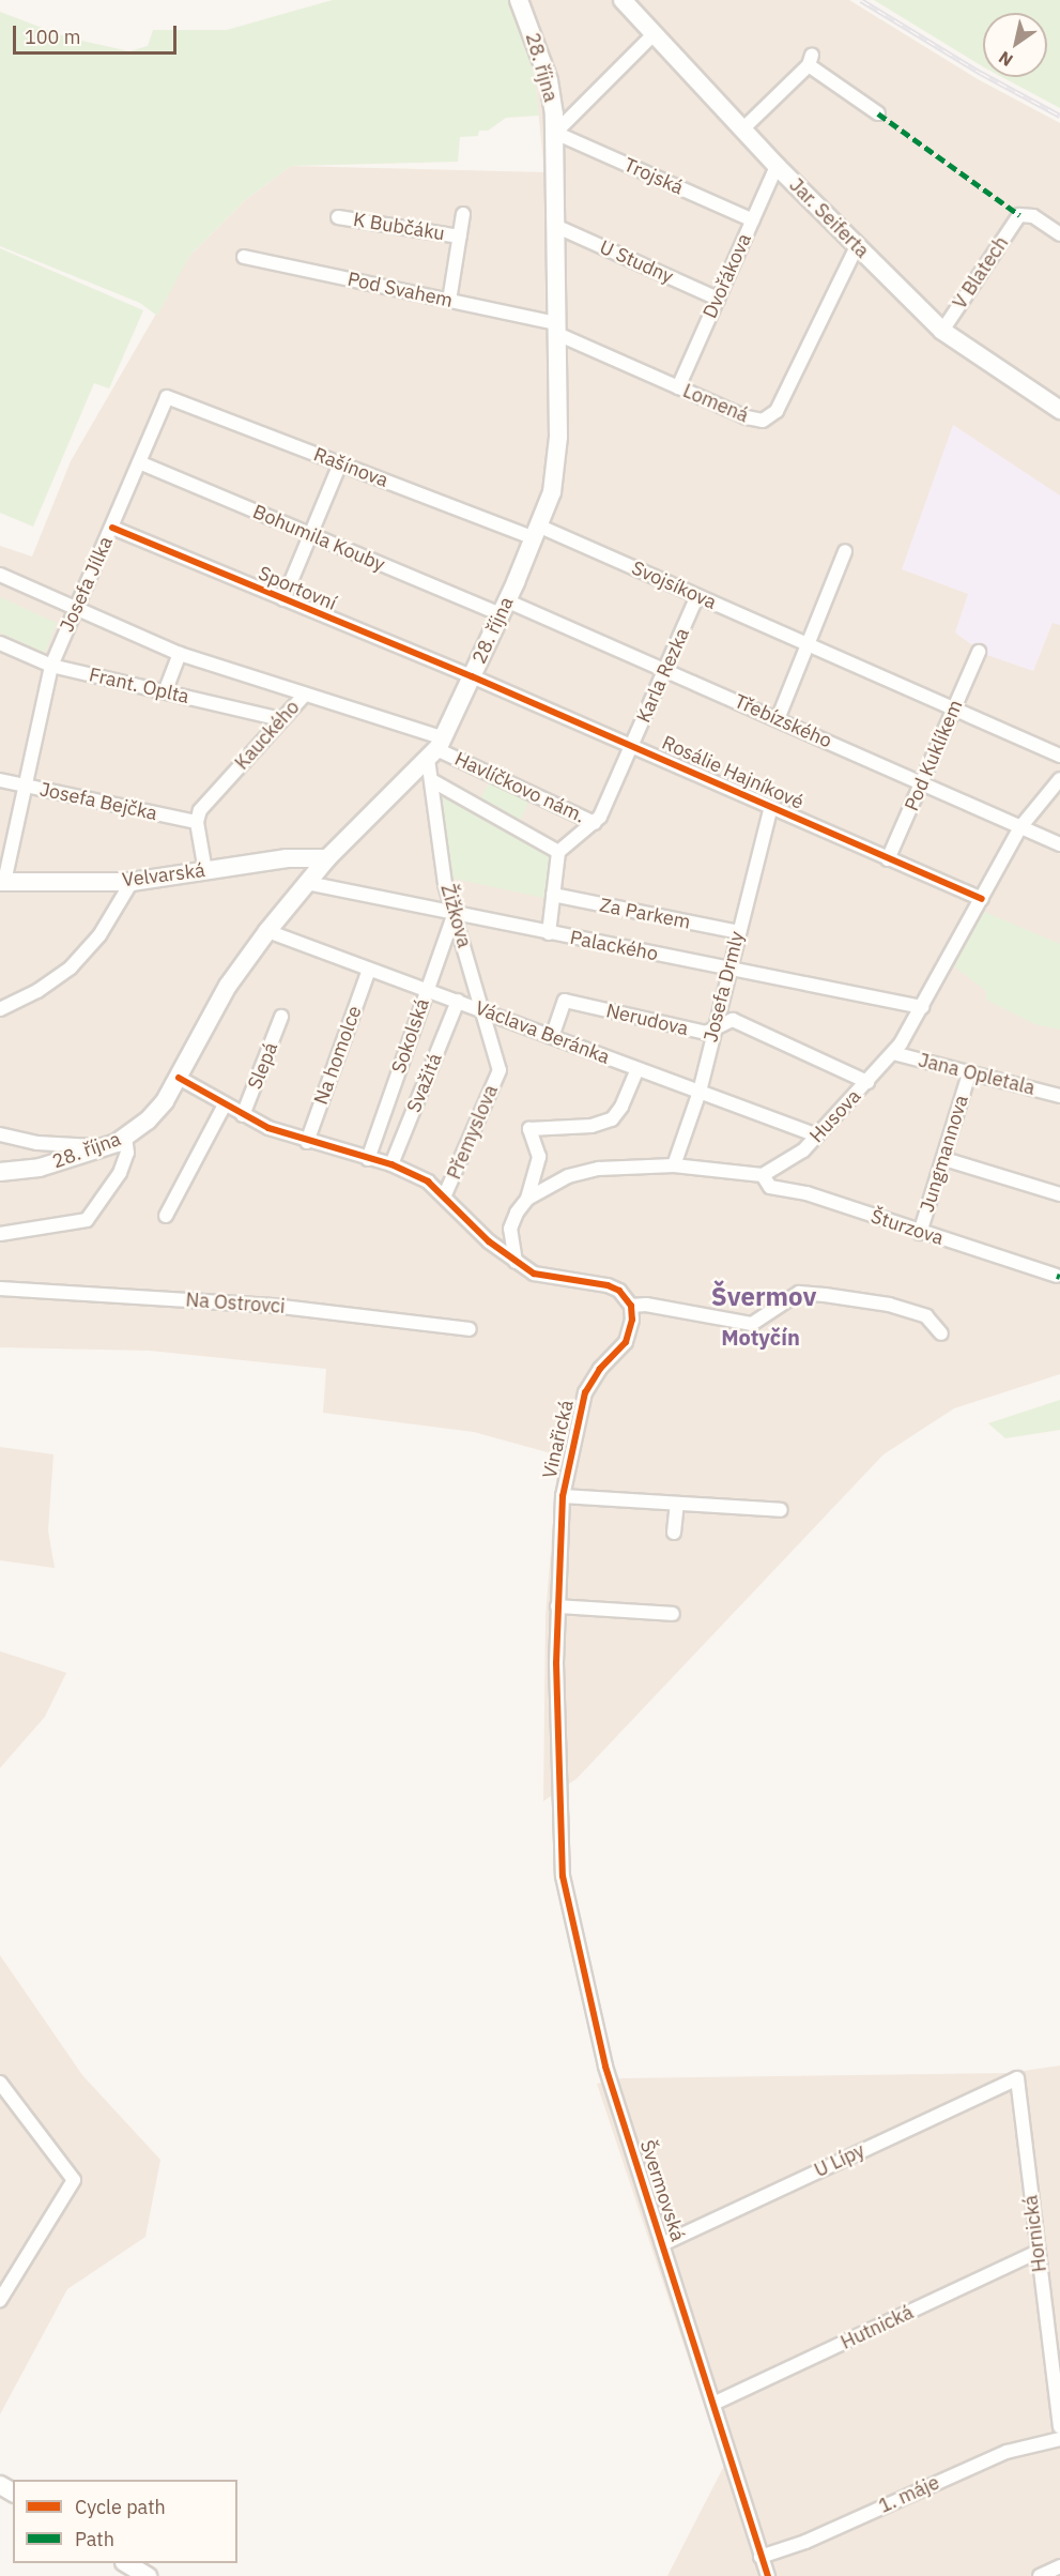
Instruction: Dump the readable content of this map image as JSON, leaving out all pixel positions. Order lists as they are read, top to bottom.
{
  "streets": {
    "main road": ["28. října", "Jar. Seiferta", "Velvarská"],
    "street": [
      "Trojská",
      "K Bubčáku",
      "U Studny",
      "V Blatech",
      "Dvořákova",
      "Pod Svahem",
      "Lomená",
      "Rašínova",
      "Bohumila Kouby",
      "Josefa Jílka",
      "Svojsíkova",
      "Sportovní",
      "Karla Rezka",
      "Frant. Oplta",
      "Třebízského",
      "Kauckého",
      "Pod Kuklíkem",
      "Rosálie Hajníkové",
      "Havlíčkovo nám.",
      "Josefa Bejčka",
      "Za Parkem",
      "Žižkova",
      "Palackého",
      "Josefa Drmly",
      "Nerudova",
      "Václava Beránka",
      "Sokolská",
      "Na homolce",
      "Slepá",
      "Jana Opletala",
      "Svažitá",
      "Husova",
      "Přemyslova",
      "Jungmannova",
      "Šturzova",
      "Na Ostrovci",
      "Vinařická",
      "U Lípy",
      "Švermovská",
      "Hornická",
      "Hutnická",
      "1. máje"
    ]
  },
  "crossings": [
    ["28. října", "Trojská"],
    ["28. října", "U Studny"],
    ["28. října", "Pod Svahem"],
    ["28. října", "Lomená"],
    ["28. října", "Rašínova"],
    ["28. října", "Bohumila Kouby"],
    ["28. října", "Svojsíkova"],
    ["28. října", "Sportovní"],
    ["28. října", "Třebízského"],
    ["28. října", "Kauckého"],
    ["28. října", "Rosálie Hajníkové"],
    ["28. října", "Havlíčkovo nám."],
    ["28. října", "Velvarská"],
    ["28. října", "Žižkova"],
    ["28. října", "Palackého"],
    ["28. října", "Václava Beránka"],
    ["Trojská", "Dvořákova"],
    ["Jar. Seiferta", "V Blatech"],
    ["Jar. Seiferta", "Dvořákova"],
    ["Jar. Seiferta", "Lomená"],
    ["K Bubčáku", "Pod Svahem"],
    ["U Studny", "Dvořákova"],
    ["Dvořákova", "Lomená"],
    ["Pod Svahem", "Lomená"],
    ["Rašínova", "Josefa Jílka"],
    ["Rašínova", "Svojsíkova"],
    ["Bohumila Kouby", "Josefa Jílka"],
    ["Bohumila Kouby", "Třebízského"],
    ["Josefa Jílka", "Sportovní"],
    ["Josefa Jílka", "Frant. Oplta"],
    ["Josefa Jílka", "Josefa Bejčka"],
    ["Josefa Jílka", "Velvarská"],
    ["Svojsíkova", "Karla Rezka"],
    ["Svojsíkova", "Pod Kuklíkem"],
    ["Sportovní", "Rosálie Hajníkové"],
    ["Karla Rezka", "Třebízského"],
    ["Karla Rezka", "Rosálie Hajníkové"],
    ["Karla Rezka", "Havlíčkovo nám."],
    ["Frant. Oplta", "Kauckého"],
    ["Třebízského", "Pod Kuklíkem"],
    ["Třebízského", "Husova"],
    ["Kauckého", "Havlíčkovo nám."],
    ["Kauckého", "Josefa Bejčka"],
    ["Kauckého", "Žižkova"],
    ["Pod Kuklíkem", "Rosálie Hajníkové"],
    ["Rosálie Hajníkové", "Josefa Drmly"],
    ["Rosálie Hajníkové", "Husova"],
    ["Havlíčkovo nám.", "Žižkova"],
    ["Za Parkem", "Josefa Drmly"],
    ["Žižkova", "Palackého"],
    ["Žižkova", "Václava Beránka"],
    ["Žižkova", "Sokolská"],
    ["Žižkova", "Přemyslova"],
    ["Palackého", "Josefa Drmly"],
    ["Palackého", "Sokolská"],
    ["Palackého", "Husova"],
    ["Josefa Drmly", "Nerudova"],
    ["Josefa Drmly", "Václava Beránka"],
    ["Nerudova", "Václava Beránka"],
    ["Nerudova", "Husova"],
    ["Václava Beránka", "Sokolská"],
    ["Václava Beránka", "Na homolce"],
    ["Václava Beránka", "Svažitá"],
    ["Václava Beránka", "Husova"],
    ["Jana Opletala", "Husova"],
    ["Jana Opletala", "Jungmannova"],
    ["Husova", "Šturzova"],
    ["Jungmannova", "Šturzova"],
    ["Vinařická", "Švermovská"],
    ["U Lípy", "Švermovská"],
    ["U Lípy", "Hornická"],
    ["Švermovská", "Hutnická"],
    ["Švermovská", "1. máje"],
    ["Hornická", "Hutnická"]
  ],
  "districts": ["Švermov", "Motyčín"],
  "legend": ["Cycle path", "Path"],
  "scale_bar": "100 m",
  "north": "bottom left"
}
